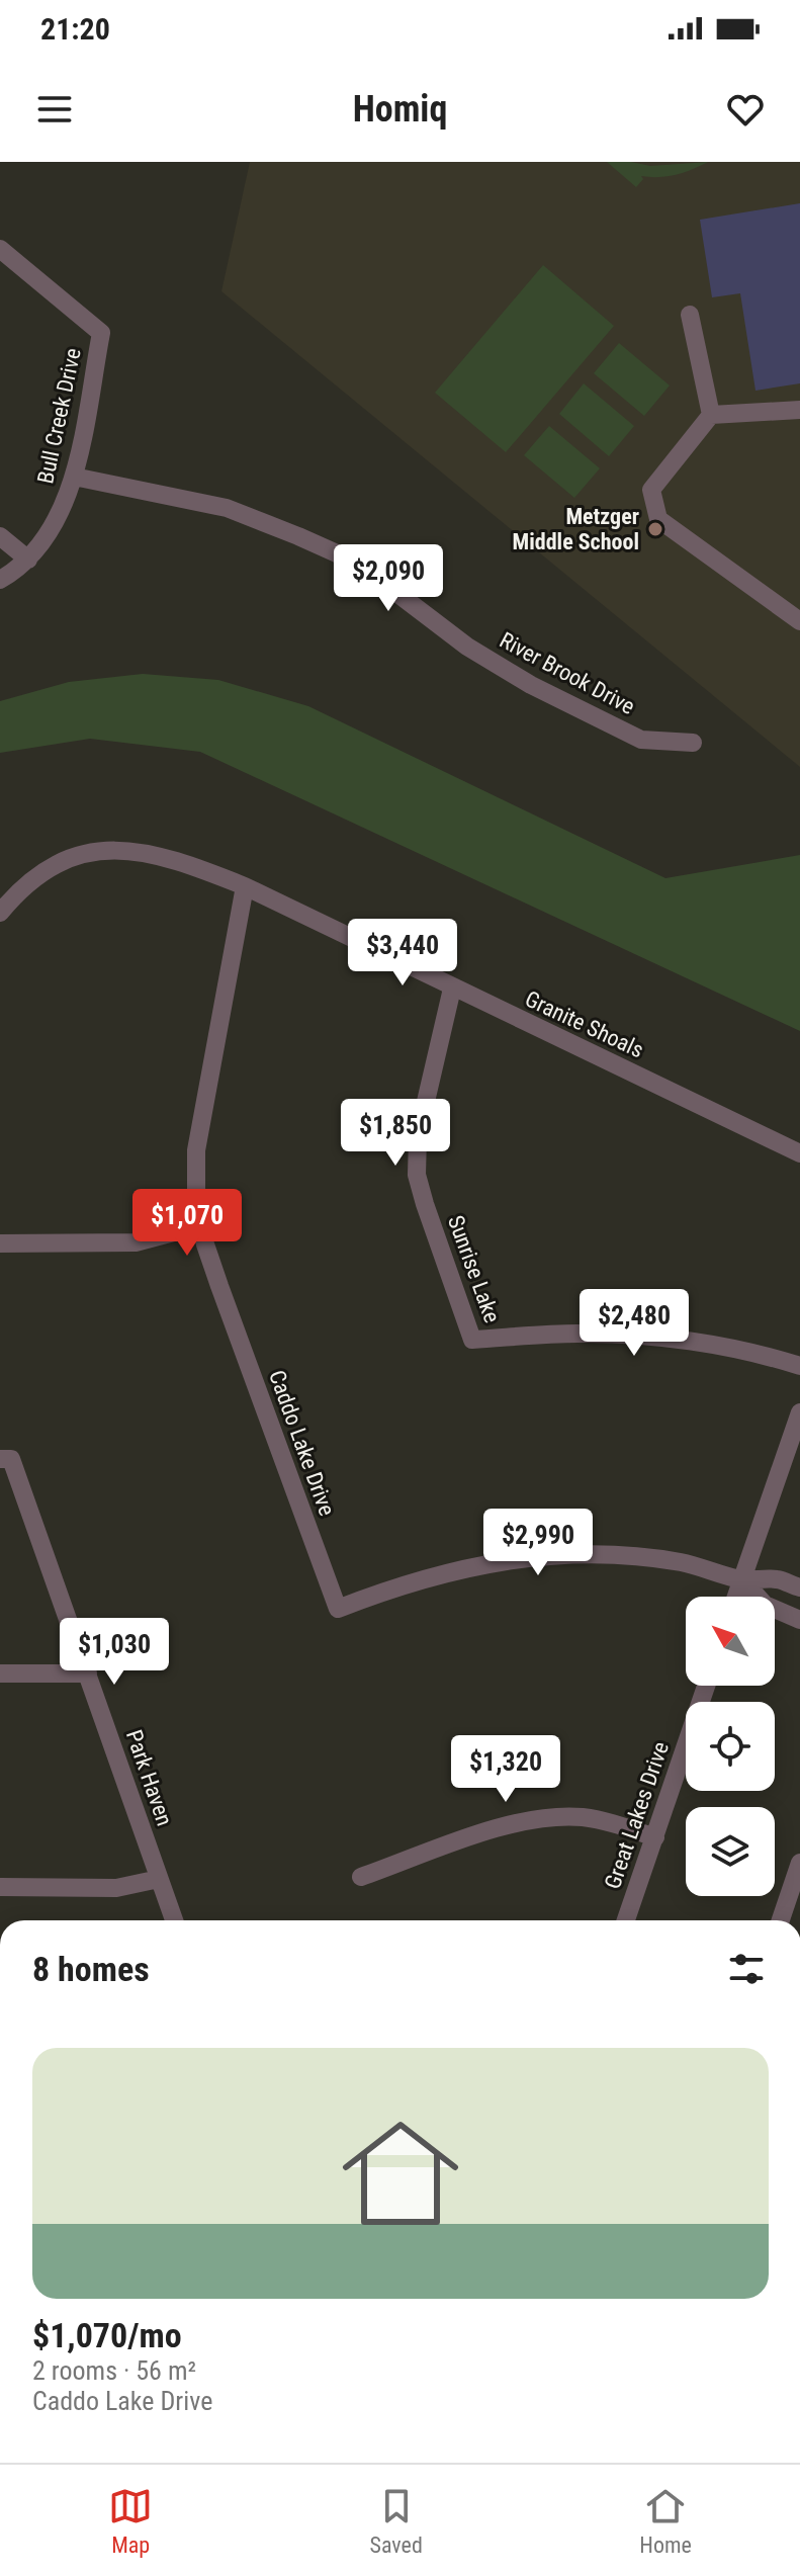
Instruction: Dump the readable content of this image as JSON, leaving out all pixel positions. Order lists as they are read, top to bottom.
{
  "streets": {
    "street": [
      "Bull Creek Drive",
      "River Brook Drive",
      "Granite Shoals",
      "Sunrise Lake",
      "Caddo Lake Drive",
      "Park Haven",
      "Great Lakes Drive"
    ]
  },
  "crossings": [
    ["Bull Creek Drive", "River Brook Drive"],
    ["Granite Shoals", "Sunrise Lake"],
    ["Granite Shoals", "Caddo Lake Drive"]
  ],
  "places": ["Metzger Middle School"],
  "north": "top left",
  "page": {
    "status": "21:20",
    "header": "Homiq",
    "price": [
      "$2,090",
      "$3,440",
      "$1,850",
      "$1,070",
      "$2,480",
      "$2,990",
      "$1,030",
      "$1,320"
    ],
    "heading": "8 homes",
    "list": [
      {
        "name": "$1,070/mo",
        "note": "2 rooms · 56 m² · Caddo Lake Drive"
      }
    ],
    "tabs": ["Map", "Saved", "Home"]
  }
}
